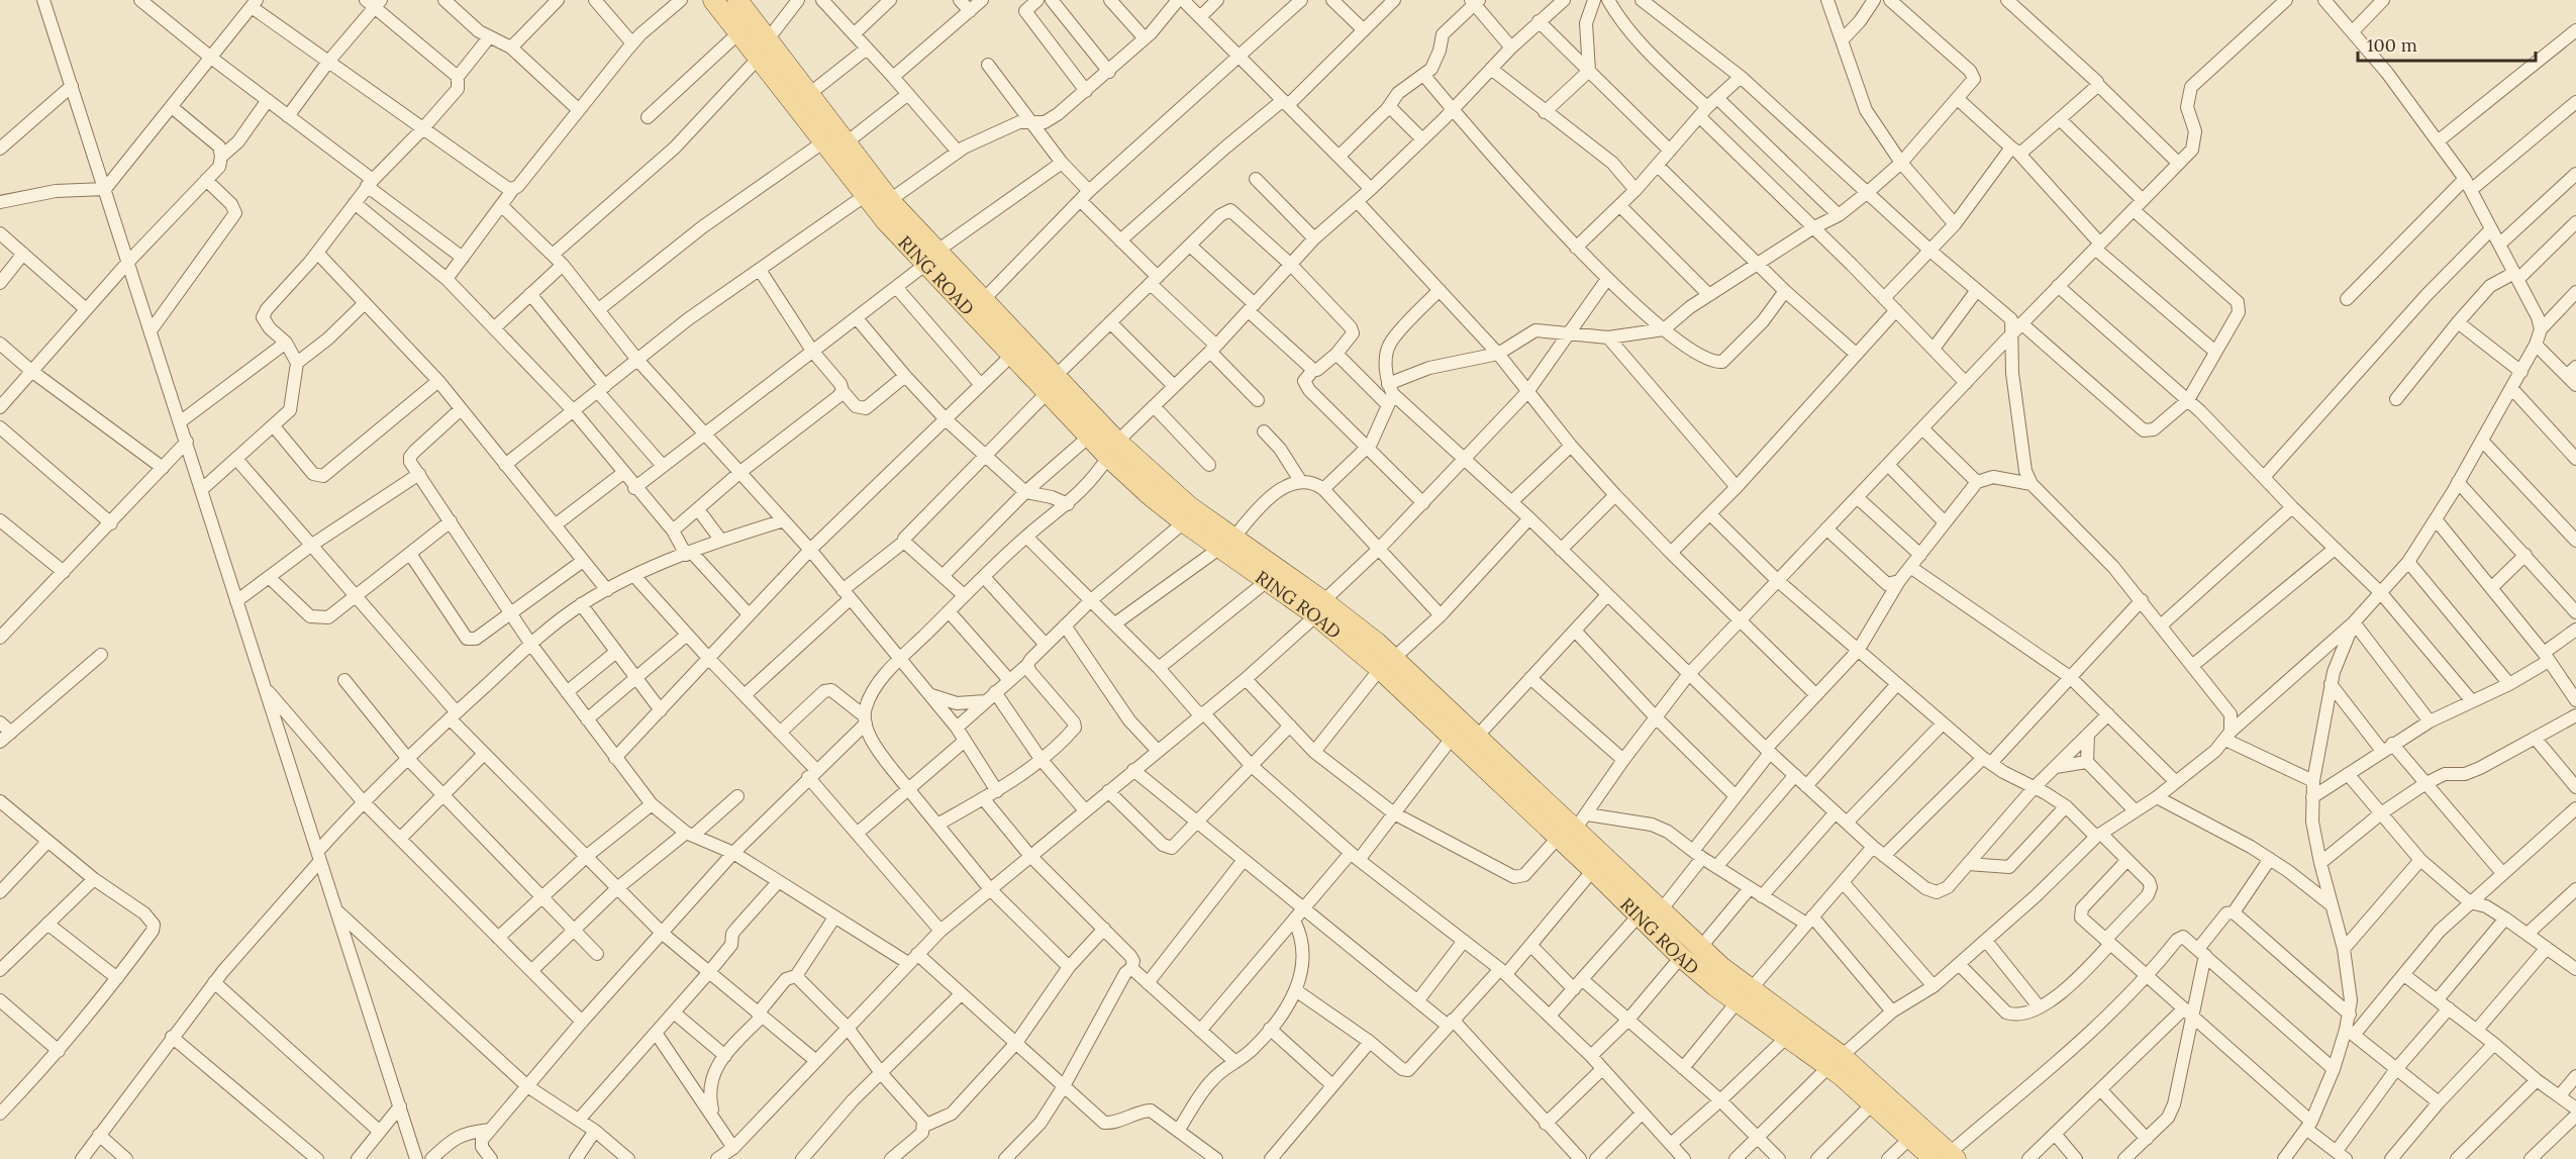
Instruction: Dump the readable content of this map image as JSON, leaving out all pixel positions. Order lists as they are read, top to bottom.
{
  "streets": {
    "main road": ["RING ROAD"]
  },
  "scale_bar": "100 m"
}
